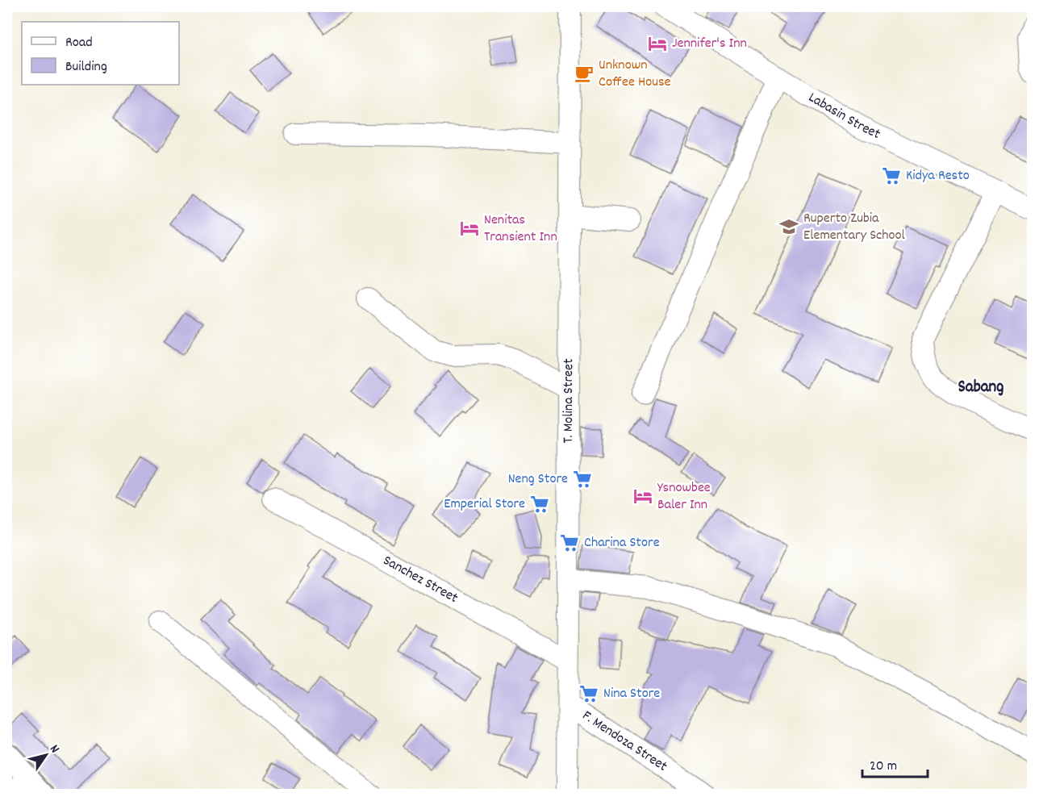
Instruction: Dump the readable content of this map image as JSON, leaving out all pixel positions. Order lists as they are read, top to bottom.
{
  "streets": {
    "street": [
      "Labasin Street",
      "T. Molina Street",
      "Sanchez Street",
      "F. Mendoza Street"
    ]
  },
  "crossings": [
    ["T. Molina Street", "Sanchez Street"],
    ["T. Molina Street", "F. Mendoza Street"]
  ],
  "districts": ["Sabang"],
  "places": {
    "hotel": ["Jennifer's Inn", "Nenitas Transient Inn", "Ysnowbee Baler Inn"],
    "cafe": ["Unknown Coffee House"],
    "supermarket": [
      "Kidya Resto",
      "Neng Store",
      "Emperial Store",
      "Charina Store",
      "Nina Store"
    ],
    "school or university": ["Ruperto Zubia Elementary School"]
  },
  "legend": ["Road", "Building"],
  "scale_bar": "20 m",
  "north": "top right"
}
